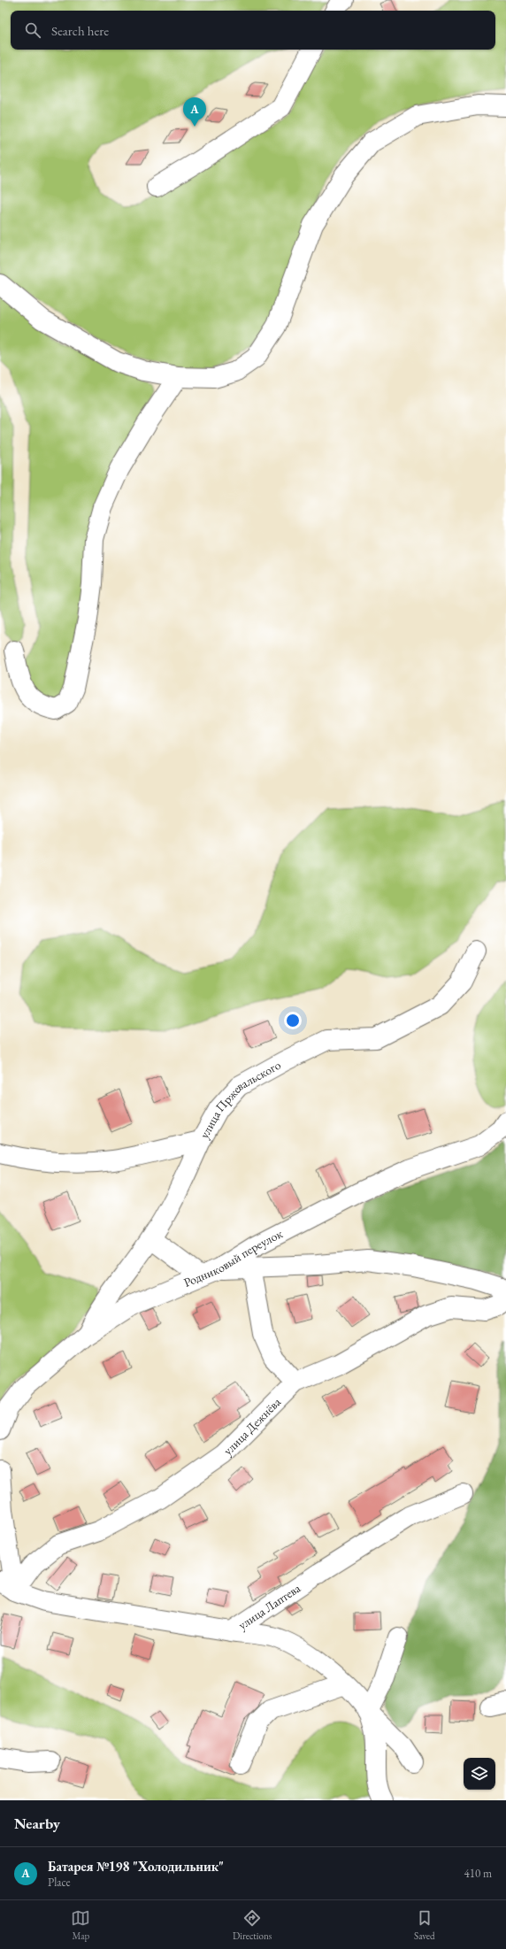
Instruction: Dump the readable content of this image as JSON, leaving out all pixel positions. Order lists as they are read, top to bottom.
{
  "streets": {
    "street": [
      "улица Пржевальского",
      "Родниковый переулок",
      "улица Дежнёва",
      "улица Лаптева"
    ]
  },
  "crossings": [
    ["улица Дежнёва", "улица Лаптева"]
  ],
  "page": {
    "search": "Search here",
    "pins": "A",
    "heading": "Nearby",
    "list": [
      {
        "mark": "A",
        "name": "Батарея №198 \"Холодильник\"",
        "note": "Place",
        "value": "410 m"
      }
    ],
    "nav": ["Map", "Directions", "Saved"]
  }
}
